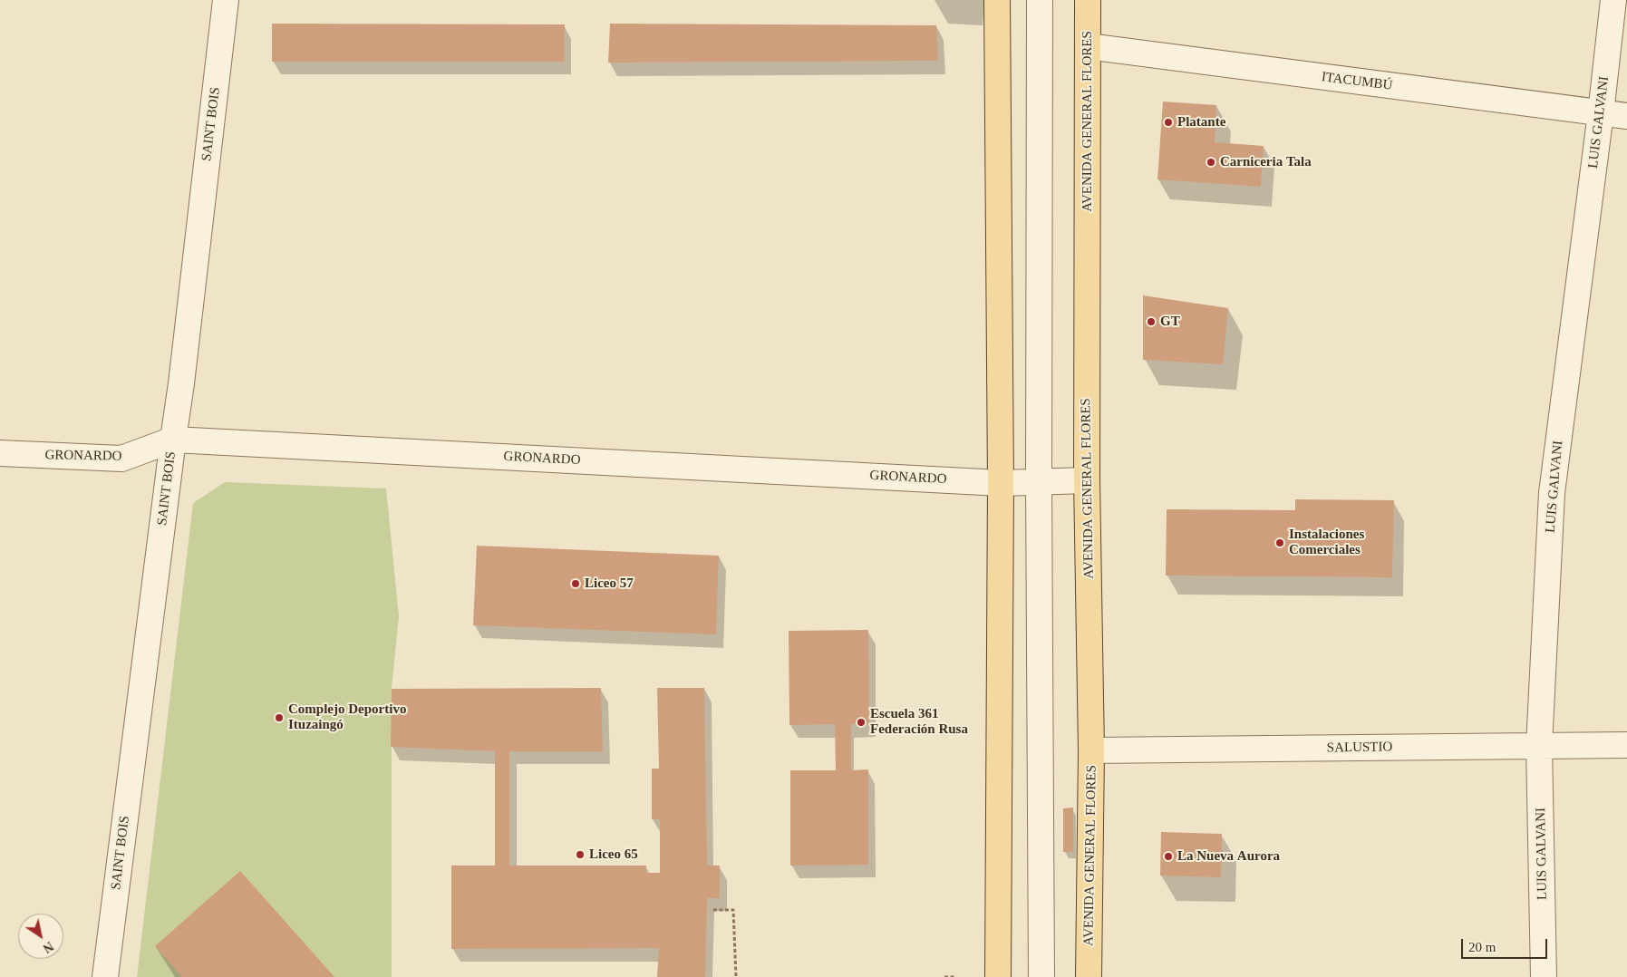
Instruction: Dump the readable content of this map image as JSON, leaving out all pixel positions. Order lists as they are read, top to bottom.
{
  "streets": {
    "main road": ["AVENIDA GENERAL FLORES"],
    "street": [
      "ITACUMBÚ",
      "LUIS GALVANI",
      "SAINT BOIS",
      "GRONARDO",
      "SALUSTIO"
    ]
  },
  "crossings": [
    ["ITACUMBÚ", "AVENIDA GENERAL FLORES"],
    ["ITACUMBÚ", "LUIS GALVANI"],
    ["AVENIDA GENERAL FLORES", "GRONARDO"],
    ["AVENIDA GENERAL FLORES", "SALUSTIO"],
    ["LUIS GALVANI", "SALUSTIO"],
    ["SAINT BOIS", "GRONARDO"]
  ],
  "places": [
    "Platante",
    "Carniceria Tala",
    "GT",
    "Instalaciones Comerciales",
    "Liceo 57",
    "Complejo Deportivo Ituzaingó",
    "Escuela 361 Federación Rusa",
    "Liceo 65",
    "La Nueva Aurora"
  ],
  "scale_bar": "20 m",
  "north": "bottom right"
}
